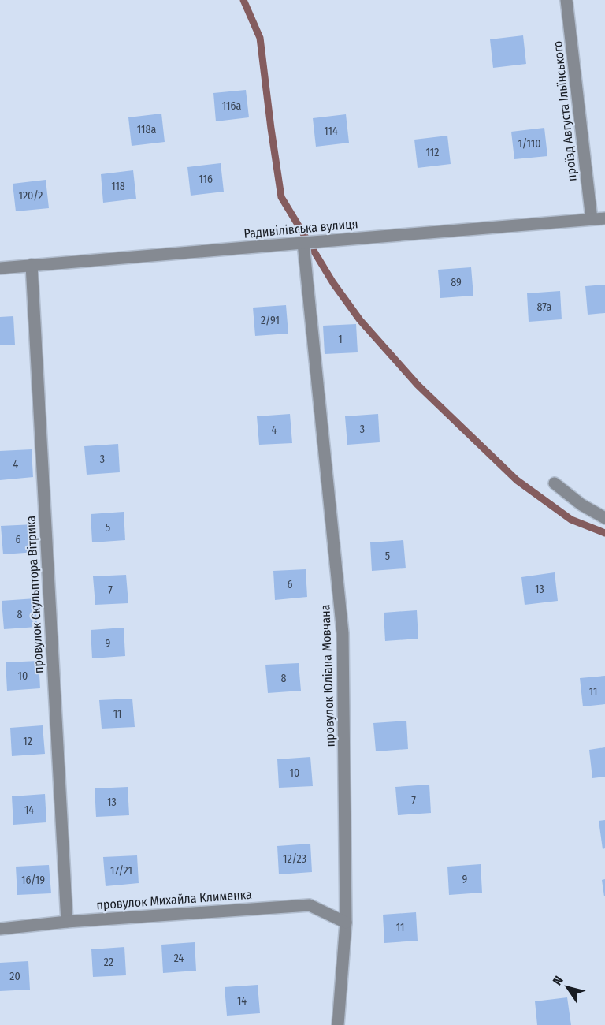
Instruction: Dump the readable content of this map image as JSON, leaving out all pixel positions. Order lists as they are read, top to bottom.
{
  "streets": {
    "street": [
      "проїзд Августа Ільїнського",
      "Радивілівська вулиця",
      "провулок Скульптора Вітрика",
      "провулок Юліана Мовчана",
      "провулок Михайла Клименка"
    ]
  },
  "crossings": [
    ["проїзд Августа Ільїнського", "Радивілівська вулиця"],
    ["Радивілівська вулиця", "провулок Скульптора Вітрика"],
    ["Радивілівська вулиця", "провулок Юліана Мовчана"],
    ["провулок Скульптора Вітрика", "провулок Михайла Клименка"],
    ["провулок Юліана Мовчана", "провулок Михайла Клименка"]
  ],
  "house_numbers": [
    "116а",
    "118а",
    "114",
    "1/110",
    "112",
    "116",
    "118",
    "120/2",
    "89",
    "87а",
    "2/91",
    "1",
    "3",
    "4",
    "3",
    "4",
    "5",
    "6",
    "5",
    "6",
    "13",
    "7",
    "8",
    "9",
    "10",
    "8",
    "11",
    "11",
    "12",
    "10",
    "7",
    "13",
    "14",
    "12/23",
    "17/21",
    "9",
    "16/19",
    "11",
    "24",
    "22",
    "20",
    "14"
  ],
  "north": "top left"
}
